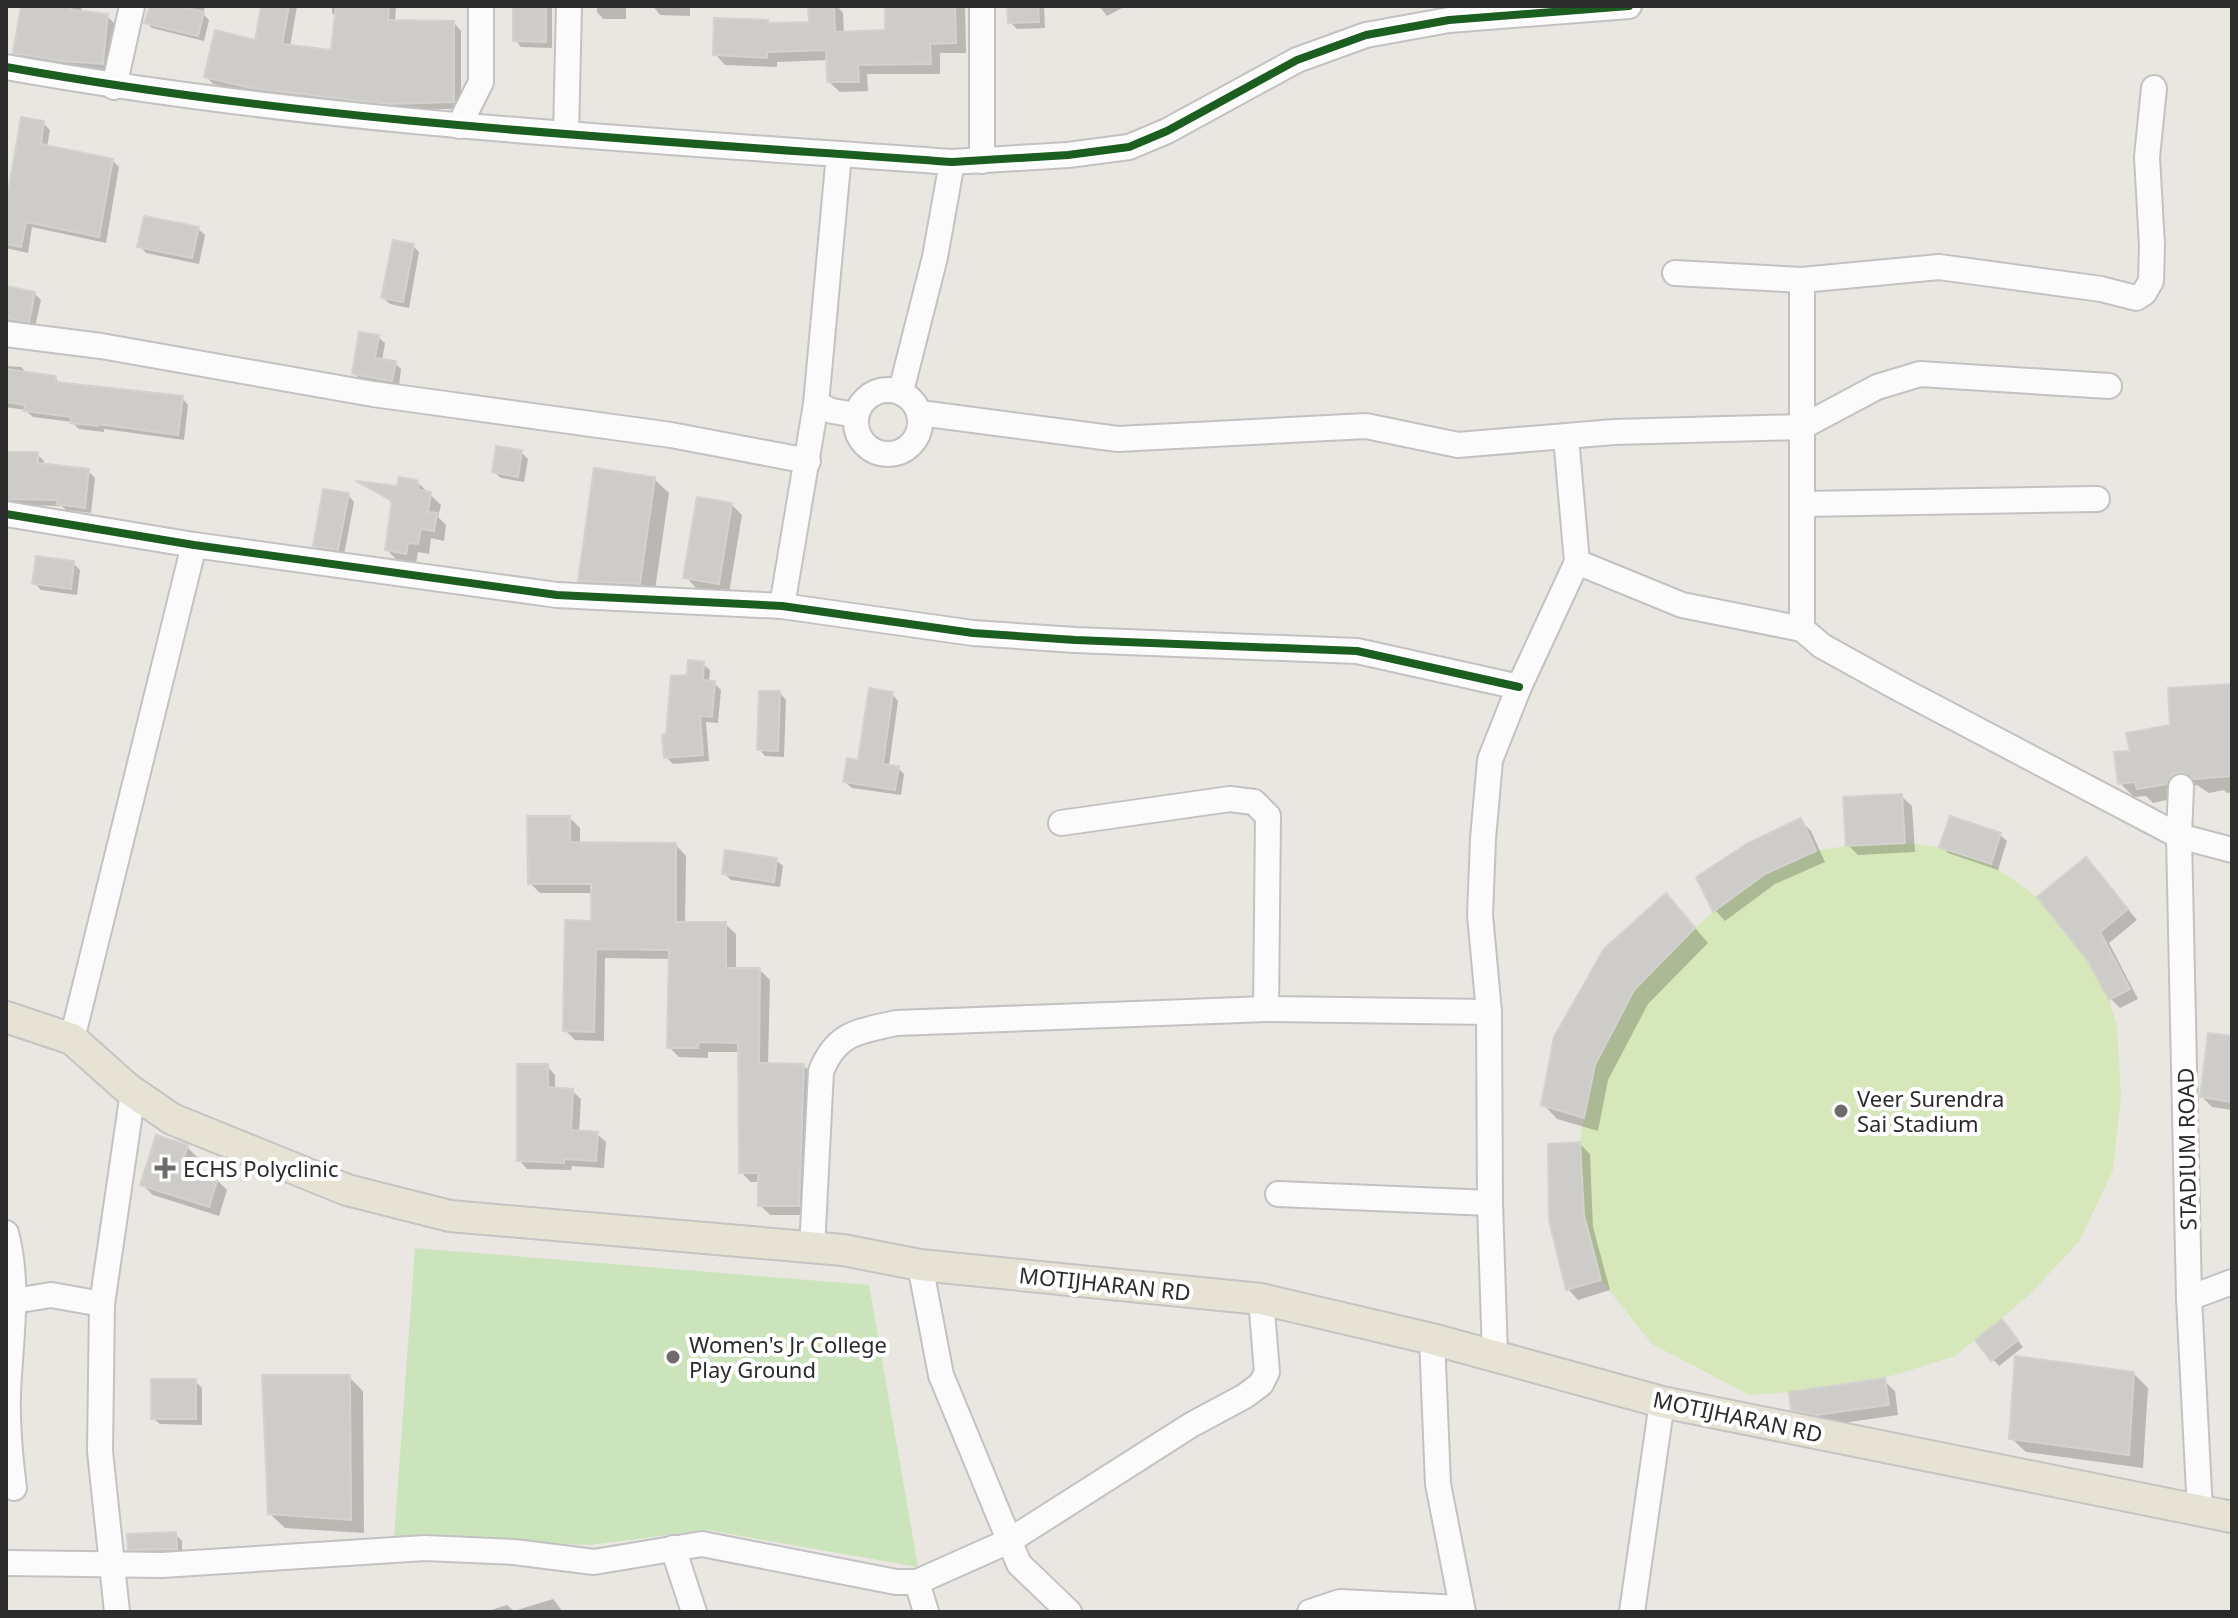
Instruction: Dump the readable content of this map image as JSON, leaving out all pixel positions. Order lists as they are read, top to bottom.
{
  "streets": {
    "main road": ["MOTIJHARAN RD"],
    "street": ["STADIUM ROAD"]
  },
  "crossings": [
    ["STADIUM ROAD", "MOTIJHARAN RD"]
  ],
  "places": {
    "other": ["Veer Surendra Sai Stadium", "Women's Jr College Play Ground"],
    "health": ["ECHS Polyclinic"]
  }
}
